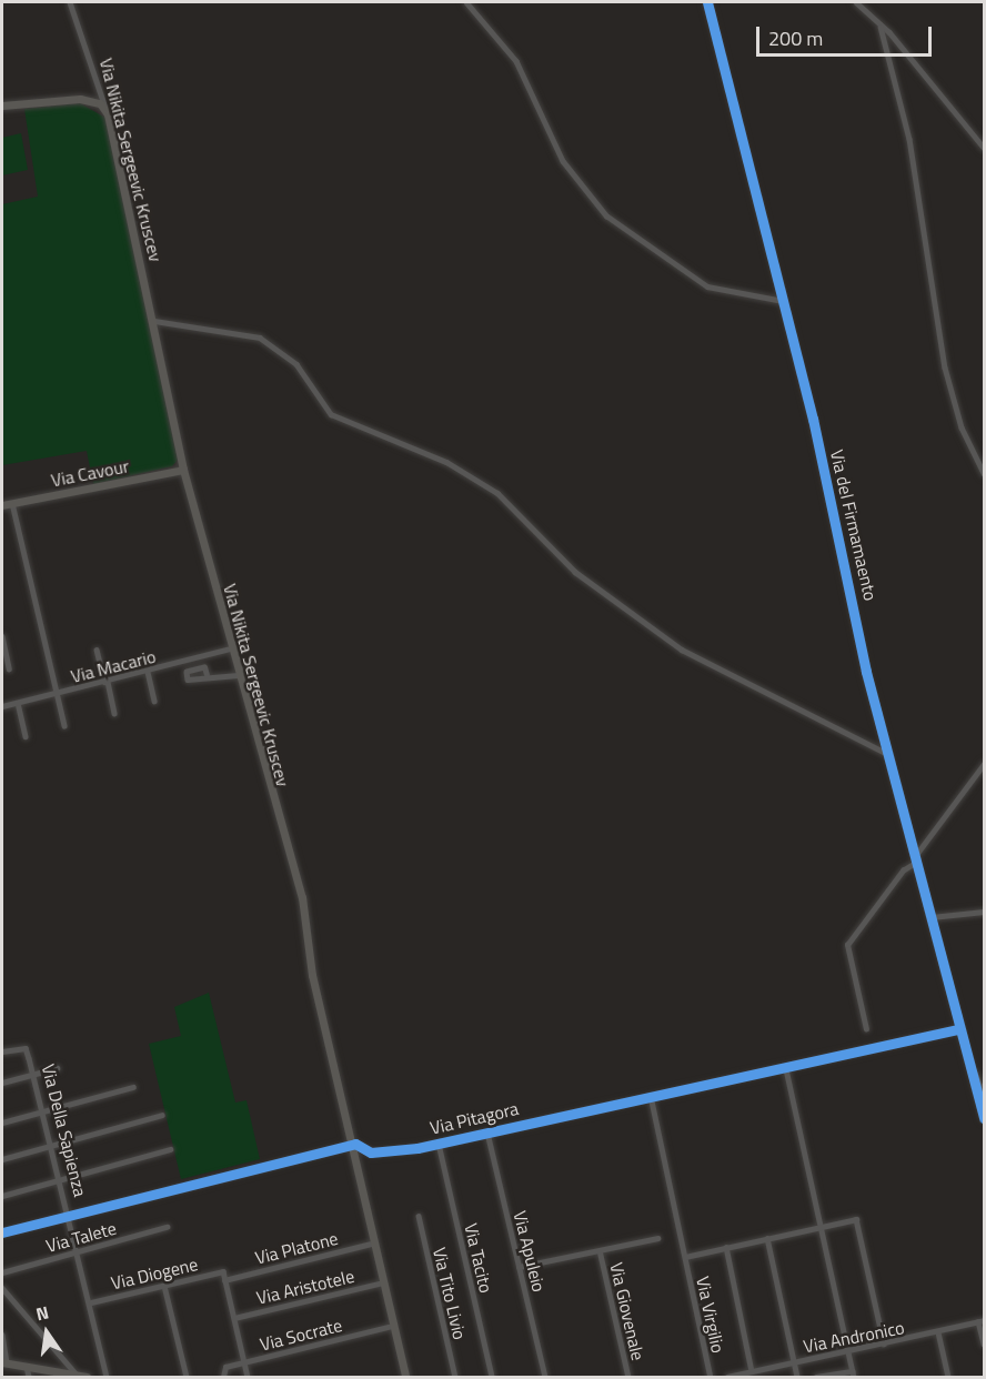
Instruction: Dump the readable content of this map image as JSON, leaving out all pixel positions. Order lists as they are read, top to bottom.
{
  "streets": {
    "main road": ["Via Nikita Sergeevic Kruscev", "Via Cavour"],
    "street": [
      "Via del Firmamaento",
      "Via Macario",
      "Via Pitagora",
      "Via Della Sapienza",
      "Via Talete",
      "Via Platone",
      "Via Apuleio",
      "Via Tacito",
      "Via Diogene",
      "Via Aristotele",
      "Via Tito Livio",
      "Via Giovenale",
      "Via Virgilio",
      "Via Socrate",
      "Via Andronico"
    ]
  },
  "crossings": [
    ["Via Nikita Sergeevic Kruscev", "Via Cavour"],
    ["Via Nikita Sergeevic Kruscev", "Via Macario"],
    ["Via Nikita Sergeevic Kruscev", "Via Pitagora"],
    ["Via Nikita Sergeevic Kruscev", "Via Platone"],
    ["Via Nikita Sergeevic Kruscev", "Via Aristotele"],
    ["Via Nikita Sergeevic Kruscev", "Via Socrate"],
    ["Via del Firmamaento", "Via Pitagora"],
    ["Via Pitagora", "Via Apuleio"],
    ["Via Pitagora", "Via Tacito"],
    ["Via Pitagora", "Via Virgilio"],
    ["Via Della Sapienza", "Via Talete"],
    ["Via Della Sapienza", "Via Diogene"],
    ["Via Platone", "Via Diogene"]
  ],
  "scale_bar": "200 m",
  "north": "top"
}
